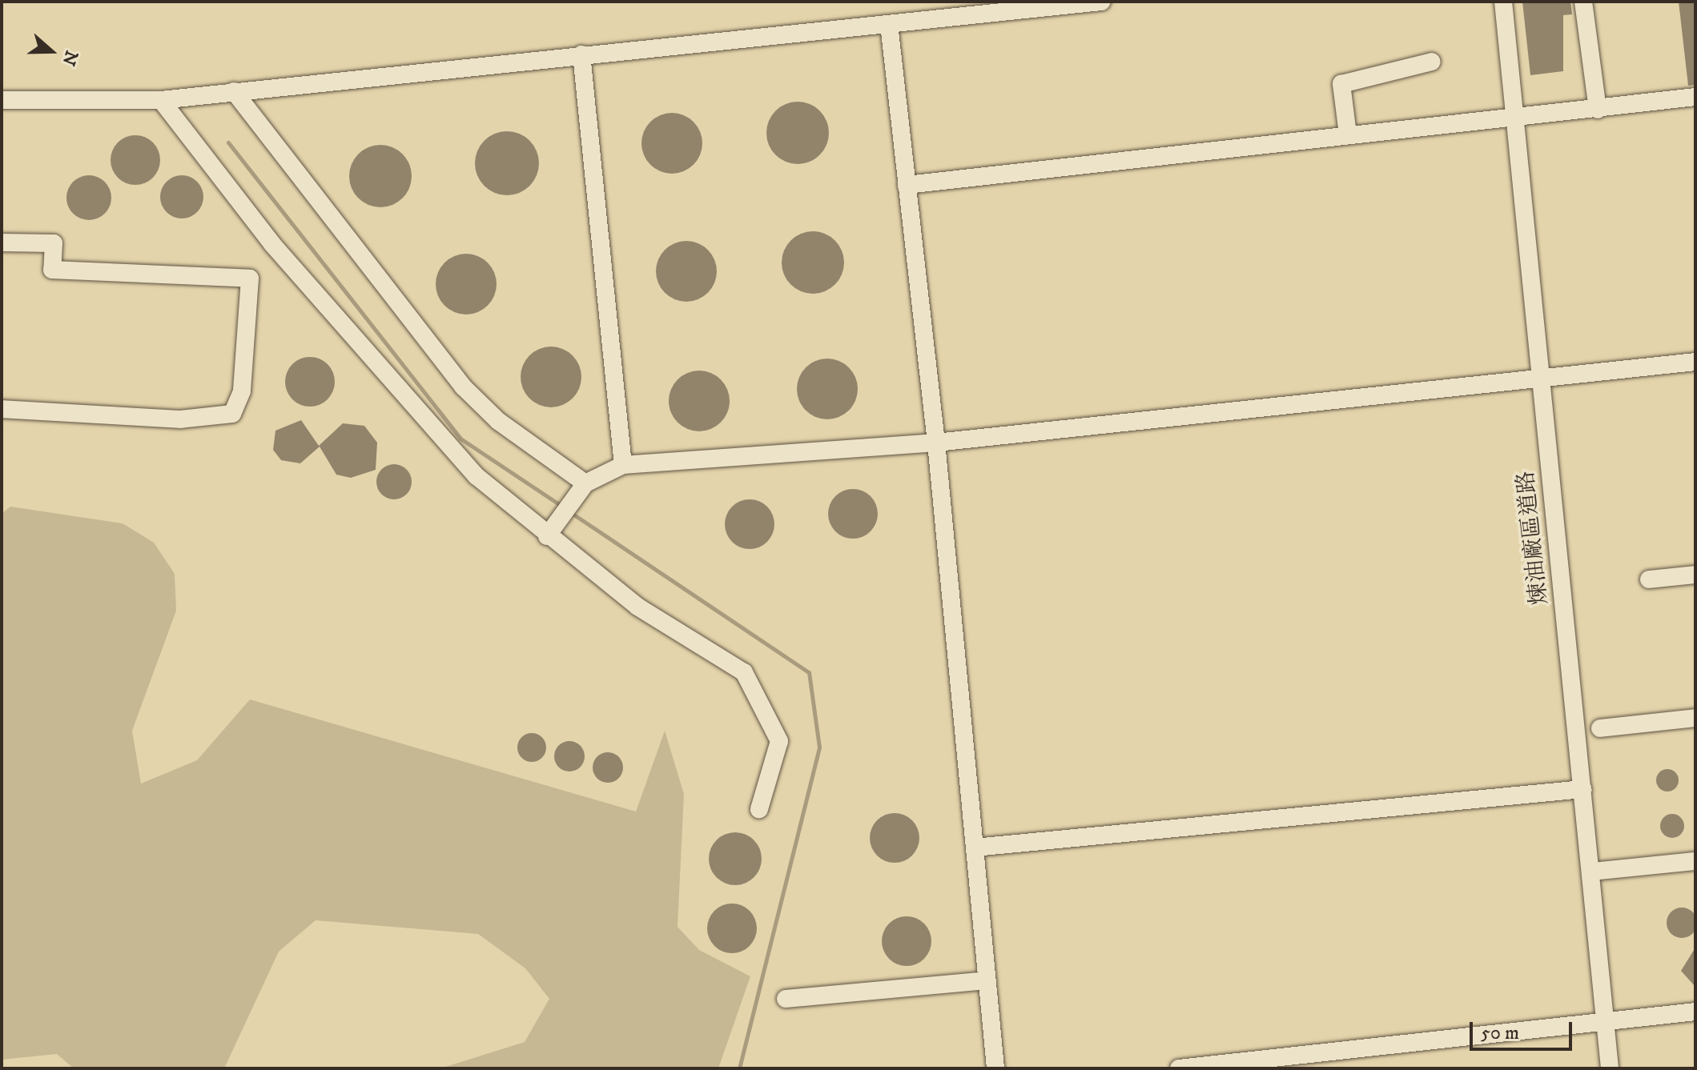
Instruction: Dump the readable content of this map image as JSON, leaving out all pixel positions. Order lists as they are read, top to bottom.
{
  "streets": {
    "lane": ["煉油廠區道路"]
  },
  "scale_bar": "50 m",
  "north": "right"
}
